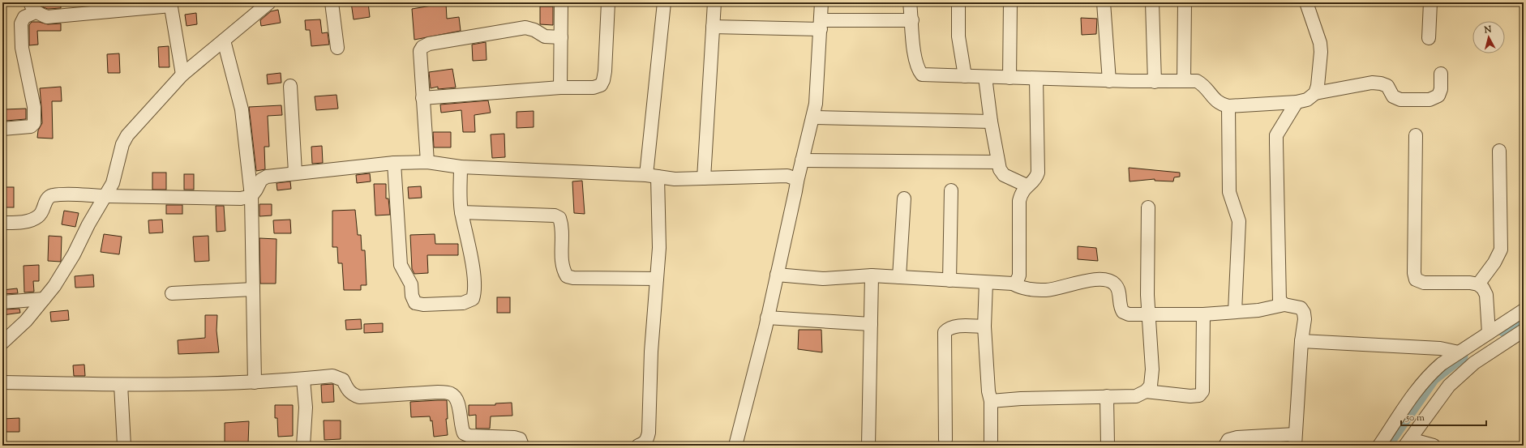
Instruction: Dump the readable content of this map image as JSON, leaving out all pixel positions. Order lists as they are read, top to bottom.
{
  "scale_bar": "50 m",
  "north": "top"
}
